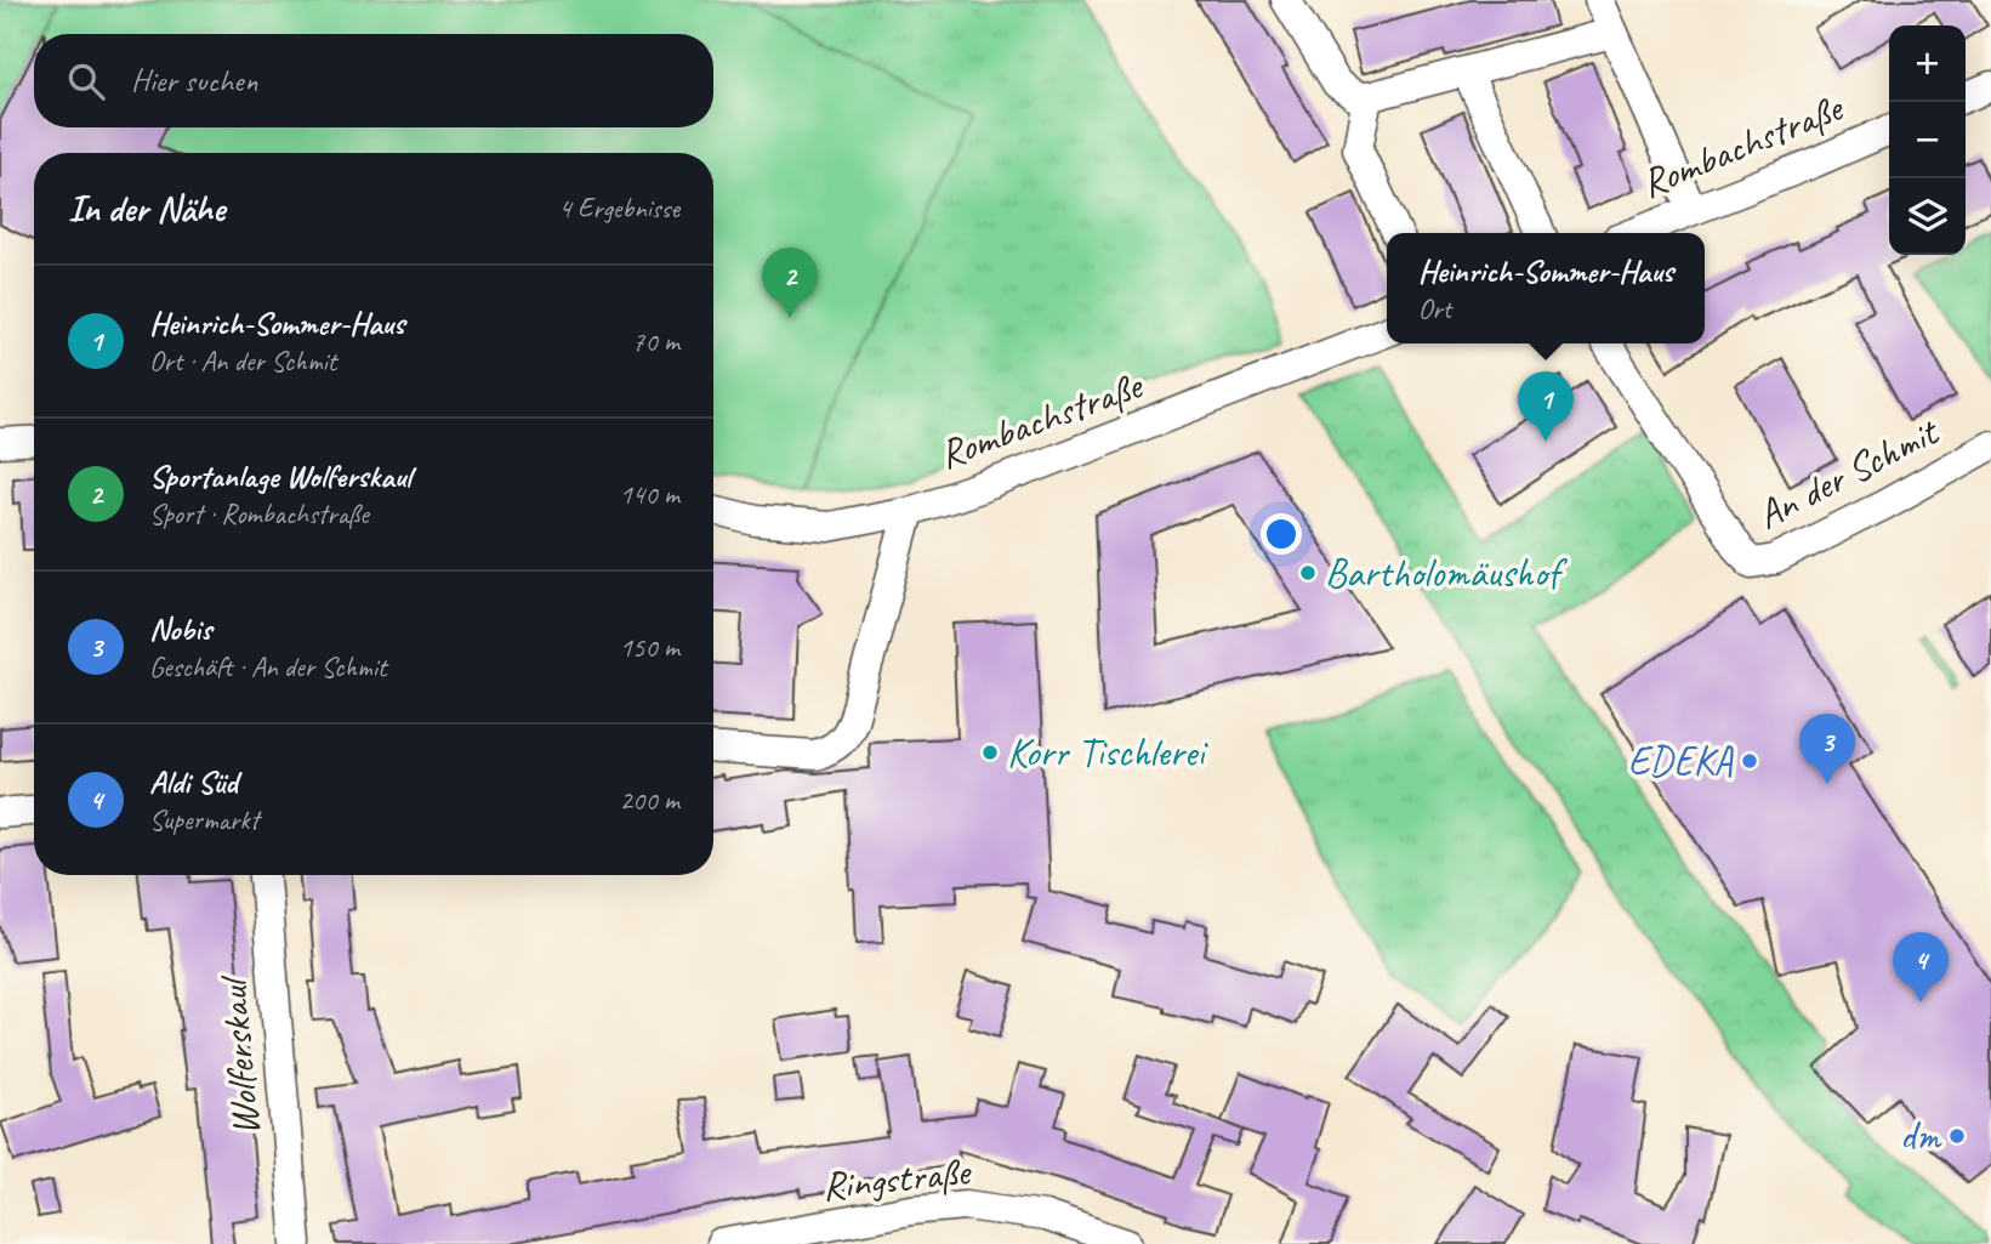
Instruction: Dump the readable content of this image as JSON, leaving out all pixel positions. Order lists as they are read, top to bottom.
{
  "streets": {
    "street": [
      "Rombachstraße",
      "An der Schmit",
      "Wolferskaul",
      "Ringstraße"
    ]
  },
  "places": [
    "Bartholomäushof",
    "Korr Tischlerei",
    "EDEKA",
    "dm"
  ],
  "page": {
    "map_buttons": ["+", "−"],
    "search": "Hier suchen",
    "heading": ["In der Nähe", "4 Ergebnisse"],
    "popup": ["Heinrich-Sommer-Haus", "Ort"],
    "pins": [
      "2",
      "1",
      "3",
      "4"
    ],
    "list": [
      {
        "mark": "1",
        "name": "Heinrich-Sommer-Haus",
        "note": "Ort · An der Schmit",
        "value": "70 m"
      },
      {
        "mark": "2",
        "name": "Sportanlage Wolferskaul",
        "note": "Sport · Rombachstraße",
        "value": "140 m"
      },
      {
        "mark": "3",
        "name": "Nobis",
        "note": "Geschäft · An der Schmit",
        "value": "150 m"
      },
      {
        "mark": "4",
        "name": "Aldi Süd",
        "note": "Supermarkt",
        "value": "200 m"
      }
    ]
  }
}
